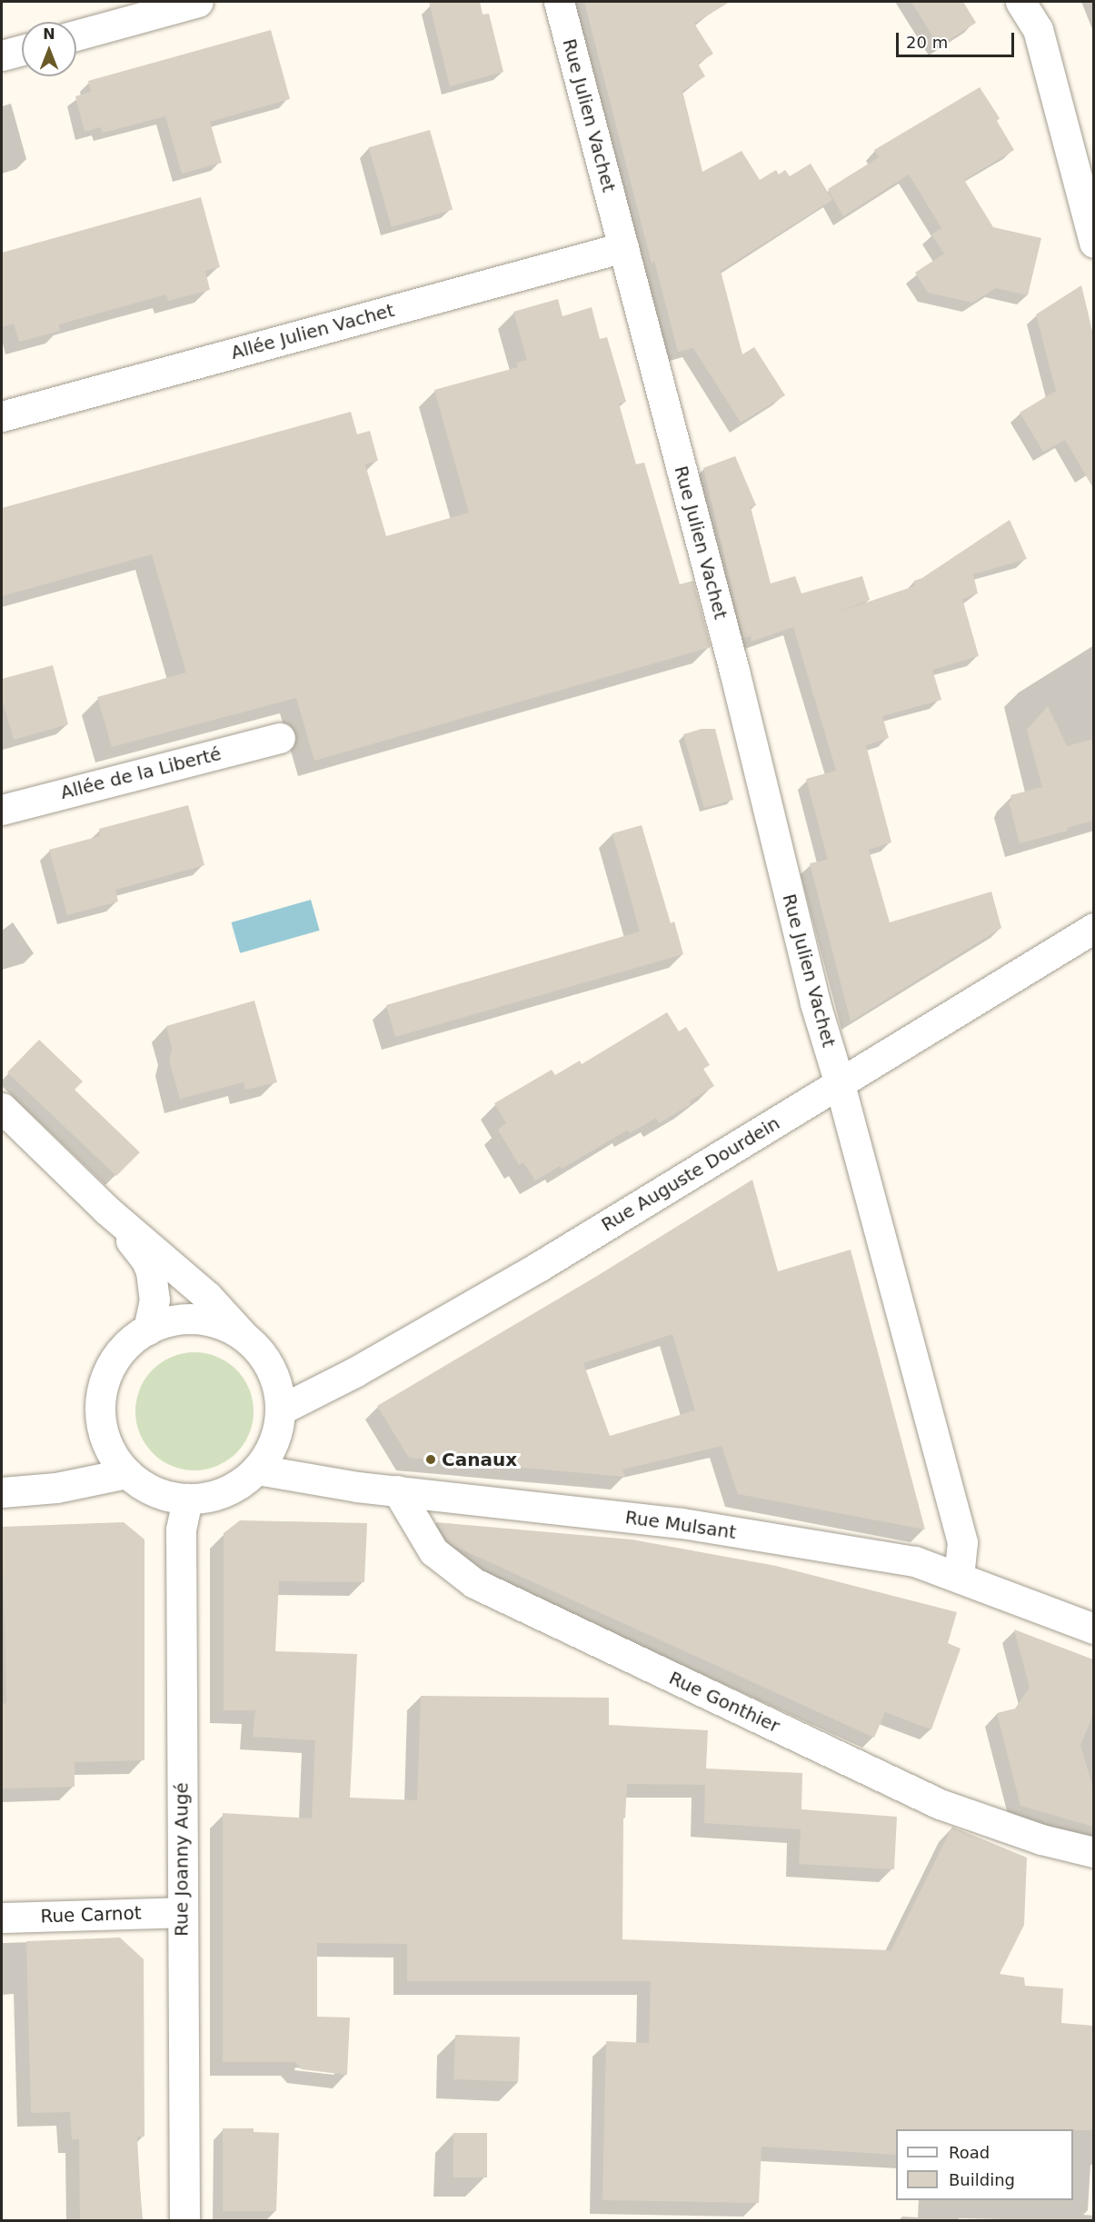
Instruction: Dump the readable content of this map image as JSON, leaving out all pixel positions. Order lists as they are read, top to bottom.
{
  "streets": {
    "street": [
      "Rue Julien Vachet",
      "Allée Julien Vachet",
      "Allée de la Liberté",
      "Rue Auguste Dourdein",
      "Rue Mulsant",
      "Rue Gonthier",
      "Rue Joanny Augé",
      "Rue Carnot"
    ]
  },
  "crossings": [
    ["Rue Julien Vachet", "Allée Julien Vachet"],
    ["Rue Julien Vachet", "Rue Auguste Dourdein"],
    ["Rue Julien Vachet", "Rue Mulsant"],
    ["Rue Auguste Dourdein", "Rue Mulsant"],
    ["Rue Auguste Dourdein", "Rue Joanny Augé"],
    ["Rue Mulsant", "Rue Gonthier"],
    ["Rue Mulsant", "Rue Joanny Augé"],
    ["Rue Joanny Augé", "Rue Carnot"]
  ],
  "places": ["Canaux"],
  "legend": ["Road", "Building"],
  "scale_bar": "20 m",
  "north": "top"
}
